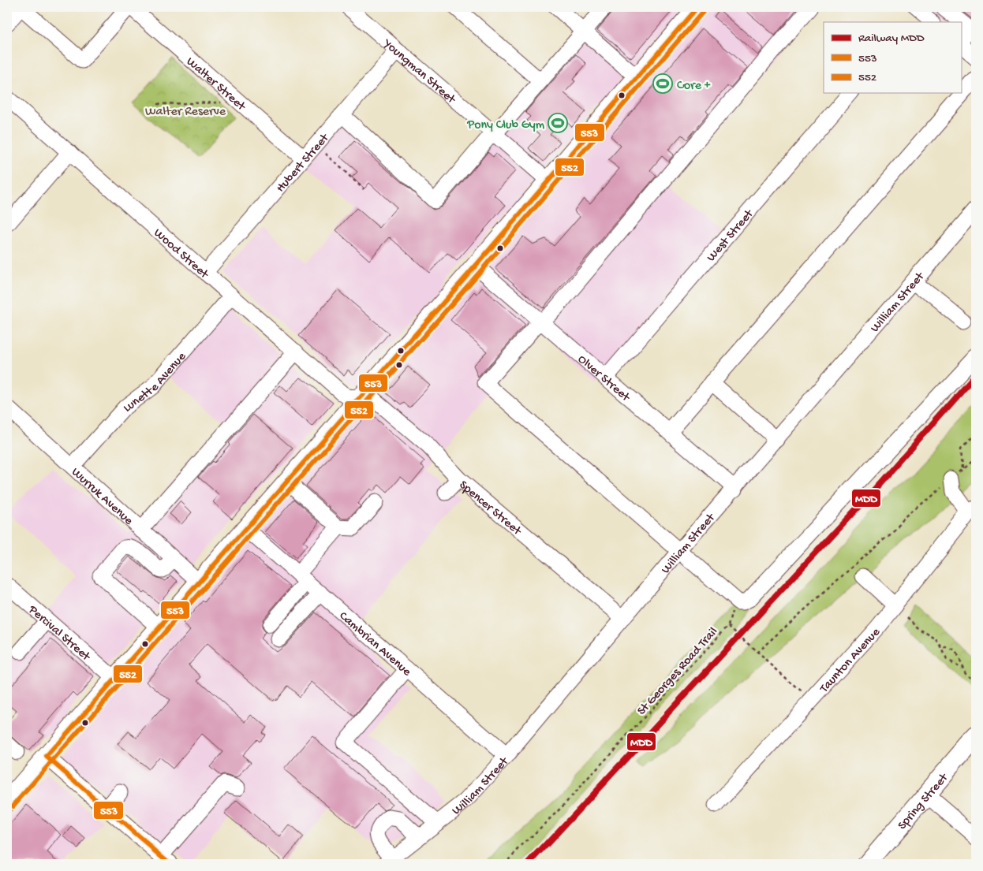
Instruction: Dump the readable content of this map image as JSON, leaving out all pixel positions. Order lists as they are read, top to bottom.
{
  "streets": {
    "main road": ["Spring Street"],
    "street": [
      "Youngman Street",
      "Walter Street",
      "Hubert Street",
      "West Street",
      "Wood Street",
      "William Street",
      "Olver Street",
      "Lunette Avenue",
      "Wurruk Avenue",
      "Spencer Street",
      "Percival Street",
      "Cambrian Avenue",
      "Taunton Avenue"
    ],
    "path": ["St Georges Road Trail"]
  },
  "crossings": [
    ["Youngman Street", "Hubert Street"],
    ["Walter Street", "Hubert Street"],
    ["Hubert Street", "Wood Street"],
    ["West Street", "Olver Street"],
    ["Wood Street", "Lunette Avenue"],
    ["Wood Street", "Spencer Street"],
    ["William Street", "Olver Street"],
    ["William Street", "Spencer Street"],
    ["William Street", "Cambrian Avenue"],
    ["Lunette Avenue", "Wurruk Avenue"]
  ],
  "parks": ["Walter Reserve"],
  "places": {
    "sports": ["Core +", "Pony Club Gym"]
  },
  "lines": ["transit line 553", "transit line 552", "rail line MDD"],
  "legend": ["Railway MDD", "553", "552"]
}
